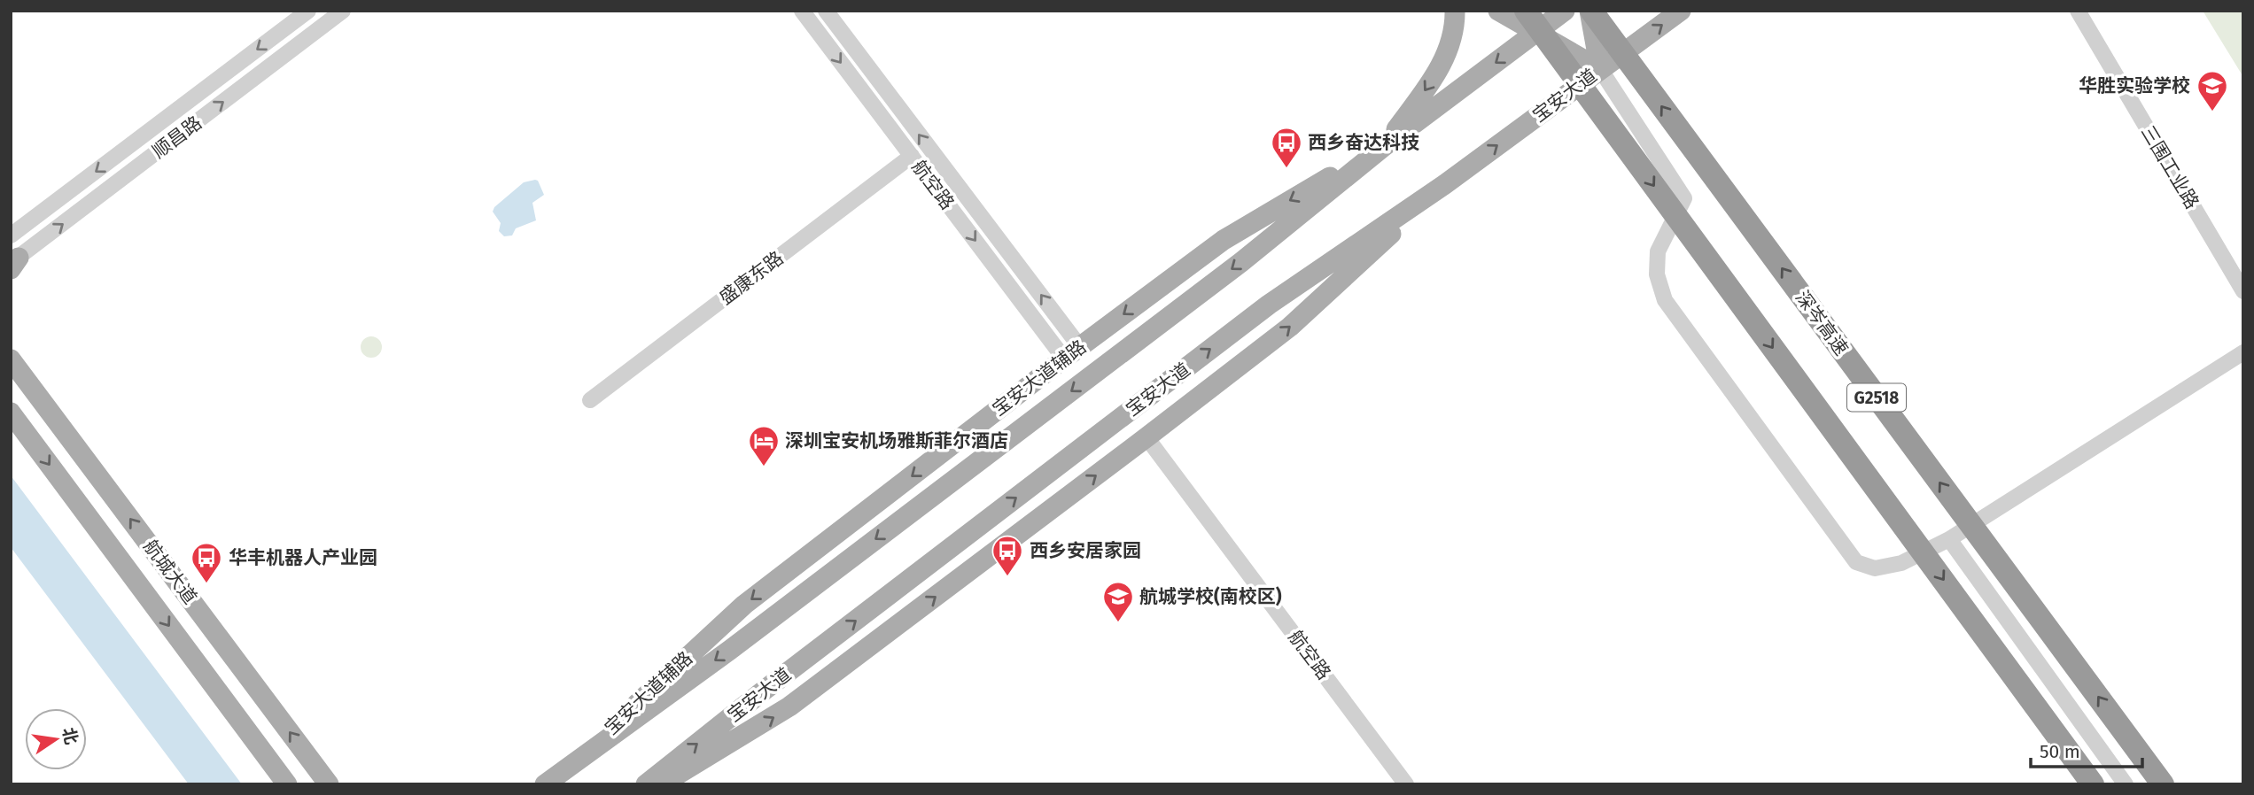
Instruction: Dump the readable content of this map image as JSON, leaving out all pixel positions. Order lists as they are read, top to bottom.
{
  "streets": {
    "highway": ["深岑高速", "G2518"],
    "main road": ["宝安大道", "宝安大道辅路", "航城大道"],
    "street": [
      "顺昌路",
      "三围工业路",
      "航空路",
      "盛康东路"
    ]
  },
  "crossings": [
    ["航空路", "盛康东路"],
    ["航空路", "宝安大道辅路"]
  ],
  "places": {
    "school or university": ["华胜实验学校", "航城学校(南校区)"],
    "bus stop": ["西乡奋达科技", "西乡安居家园", "华丰机器人产业园"],
    "hotel": ["深圳宝安机场雅斯菲尔酒店"]
  },
  "scale_bar": "50 m",
  "north": "right"
}
